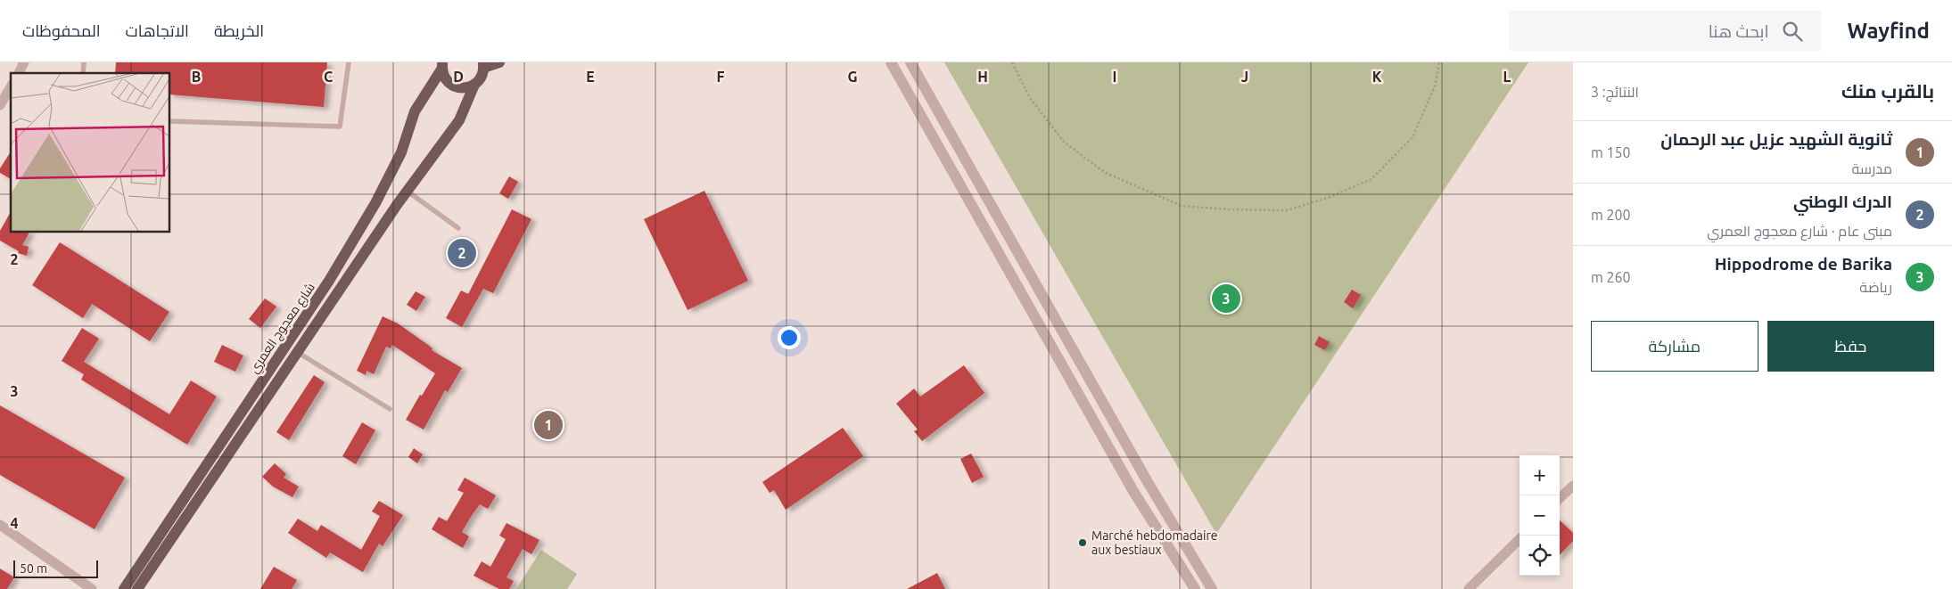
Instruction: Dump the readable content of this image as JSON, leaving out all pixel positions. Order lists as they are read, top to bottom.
{
  "streets": {
    "main road": ["شارع معجوج العمري"]
  },
  "places": ["Marché hebdomadaire aux bestiaux"],
  "scale_bar": "50 m",
  "page": {
    "header": "Wayfind",
    "search": "ابحث هنا",
    "nav": ["الخريطة", "الاتجاهات", "المحفوظات"],
    "heading": ["بالقرب منك", "النتائج: 3"],
    "list": [
      {
        "mark": "1",
        "name": "ثانوية الشهيد عزيل عبد الرحمان",
        "note": "مدرسة",
        "value": "150 m"
      },
      {
        "mark": "2",
        "name": "الدرك الوطني",
        "note": "مبنى عام · شارع معجوج العمري",
        "value": "200 m"
      },
      {
        "mark": "3",
        "name": "Hippodrome de Barika",
        "note": "رياضة",
        "value": "260 m"
      }
    ],
    "pins": ["2", "3", "1"],
    "buttons": ["حفظ", "مشاركة"],
    "map_buttons": ["+", "−"],
    "scale": "50 m"
  },
  "grid": {
    "columns": [
      "B",
      "C",
      "D",
      "E",
      "F",
      "G",
      "H",
      "I",
      "J",
      "K",
      "L"
    ],
    "rows": ["2", "3", "4"]
  }
}
